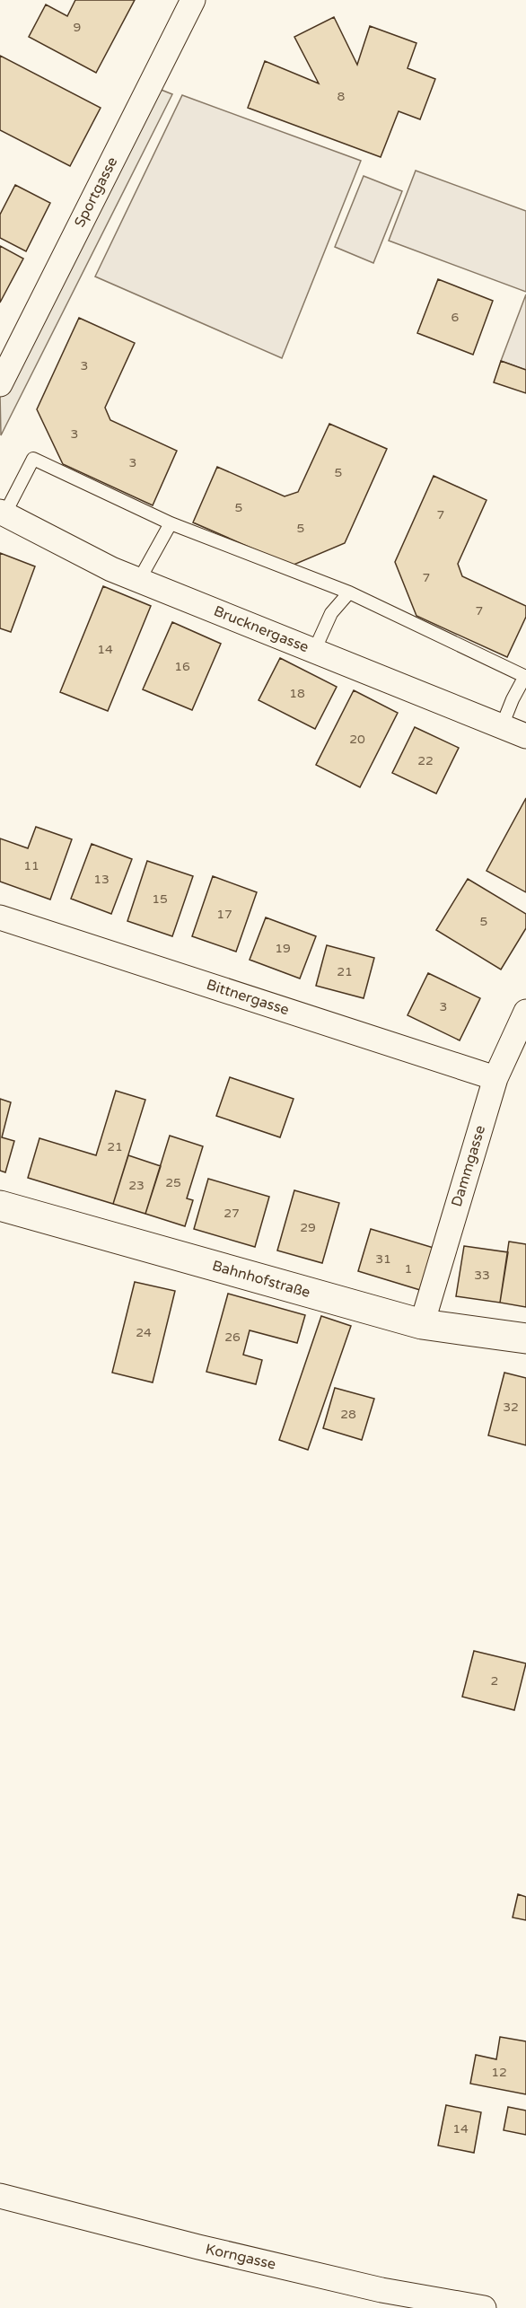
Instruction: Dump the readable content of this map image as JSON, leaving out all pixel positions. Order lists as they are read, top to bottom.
{
  "streets": {
    "street": [
      "Sportgasse",
      "Brucknergasse",
      "Bittnergasse",
      "Dammgasse",
      "Bahnhofstraße",
      "Korngasse"
    ]
  },
  "crossings": [
    ["Bittnergasse", "Dammgasse"],
    ["Dammgasse", "Bahnhofstraße"]
  ],
  "house_numbers": [
    "9",
    "8",
    "6",
    "3",
    "3",
    "3",
    "5",
    "5",
    "7",
    "5",
    "7",
    "7",
    "14",
    "16",
    "18",
    "20",
    "22",
    "11",
    "13",
    "15",
    "17",
    "5",
    "19",
    "21",
    "3",
    "21",
    "25",
    "23",
    "27",
    "29",
    "31",
    "1",
    "33",
    "24",
    "26",
    "32",
    "28",
    "2",
    "12",
    "14"
  ]
}
